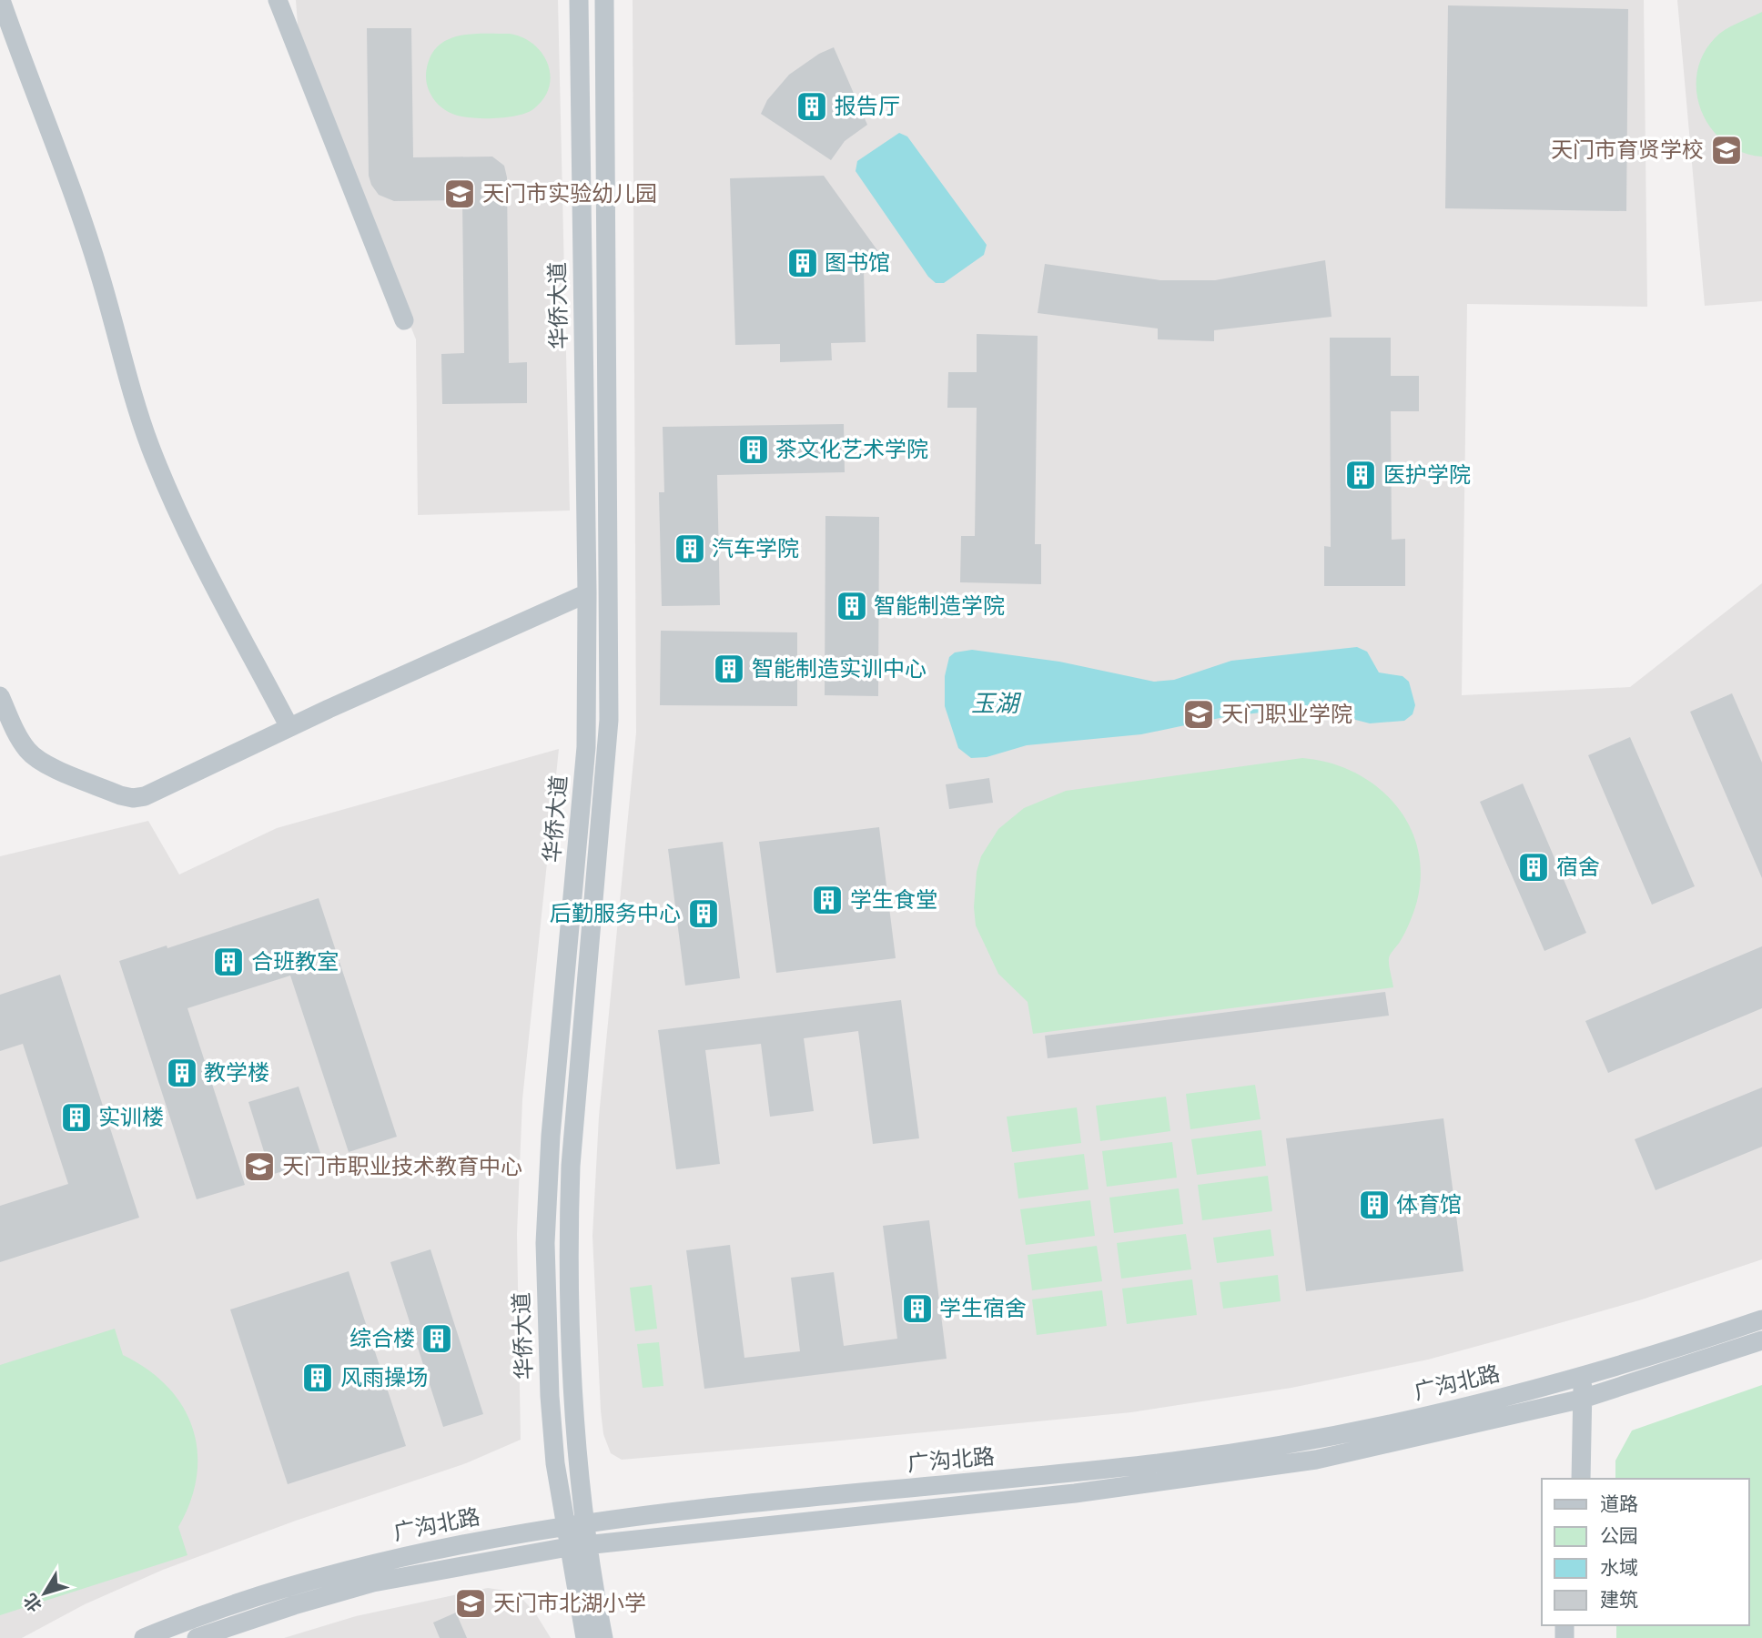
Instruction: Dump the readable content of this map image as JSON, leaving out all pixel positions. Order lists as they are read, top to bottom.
{
  "streets": {
    "street": ["华侨大道", "广沟北路"]
  },
  "crossings": [
    ["华侨大道", "广沟北路"]
  ],
  "water": ["玉湖"],
  "places": {
    "building": [
      "报告厅",
      "图书馆",
      "茶文化艺术学院",
      "医护学院",
      "汽车学院",
      "智能制造学院",
      "智能制造实训中心",
      "宿舍",
      "学生食堂",
      "后勤服务中心",
      "合班教室",
      "教学楼",
      "实训楼",
      "体育馆",
      "学生宿舍",
      "综合楼",
      "风雨操场"
    ],
    "school or university": [
      "天门市育贤学校",
      "天门市实验幼儿园",
      "天门职业学院",
      "天门市职业技术教育中心",
      "天门市北湖小学"
    ]
  },
  "legend": [
    "道路",
    "公园",
    "水域",
    "建筑"
  ],
  "north": "bottom left"
}
